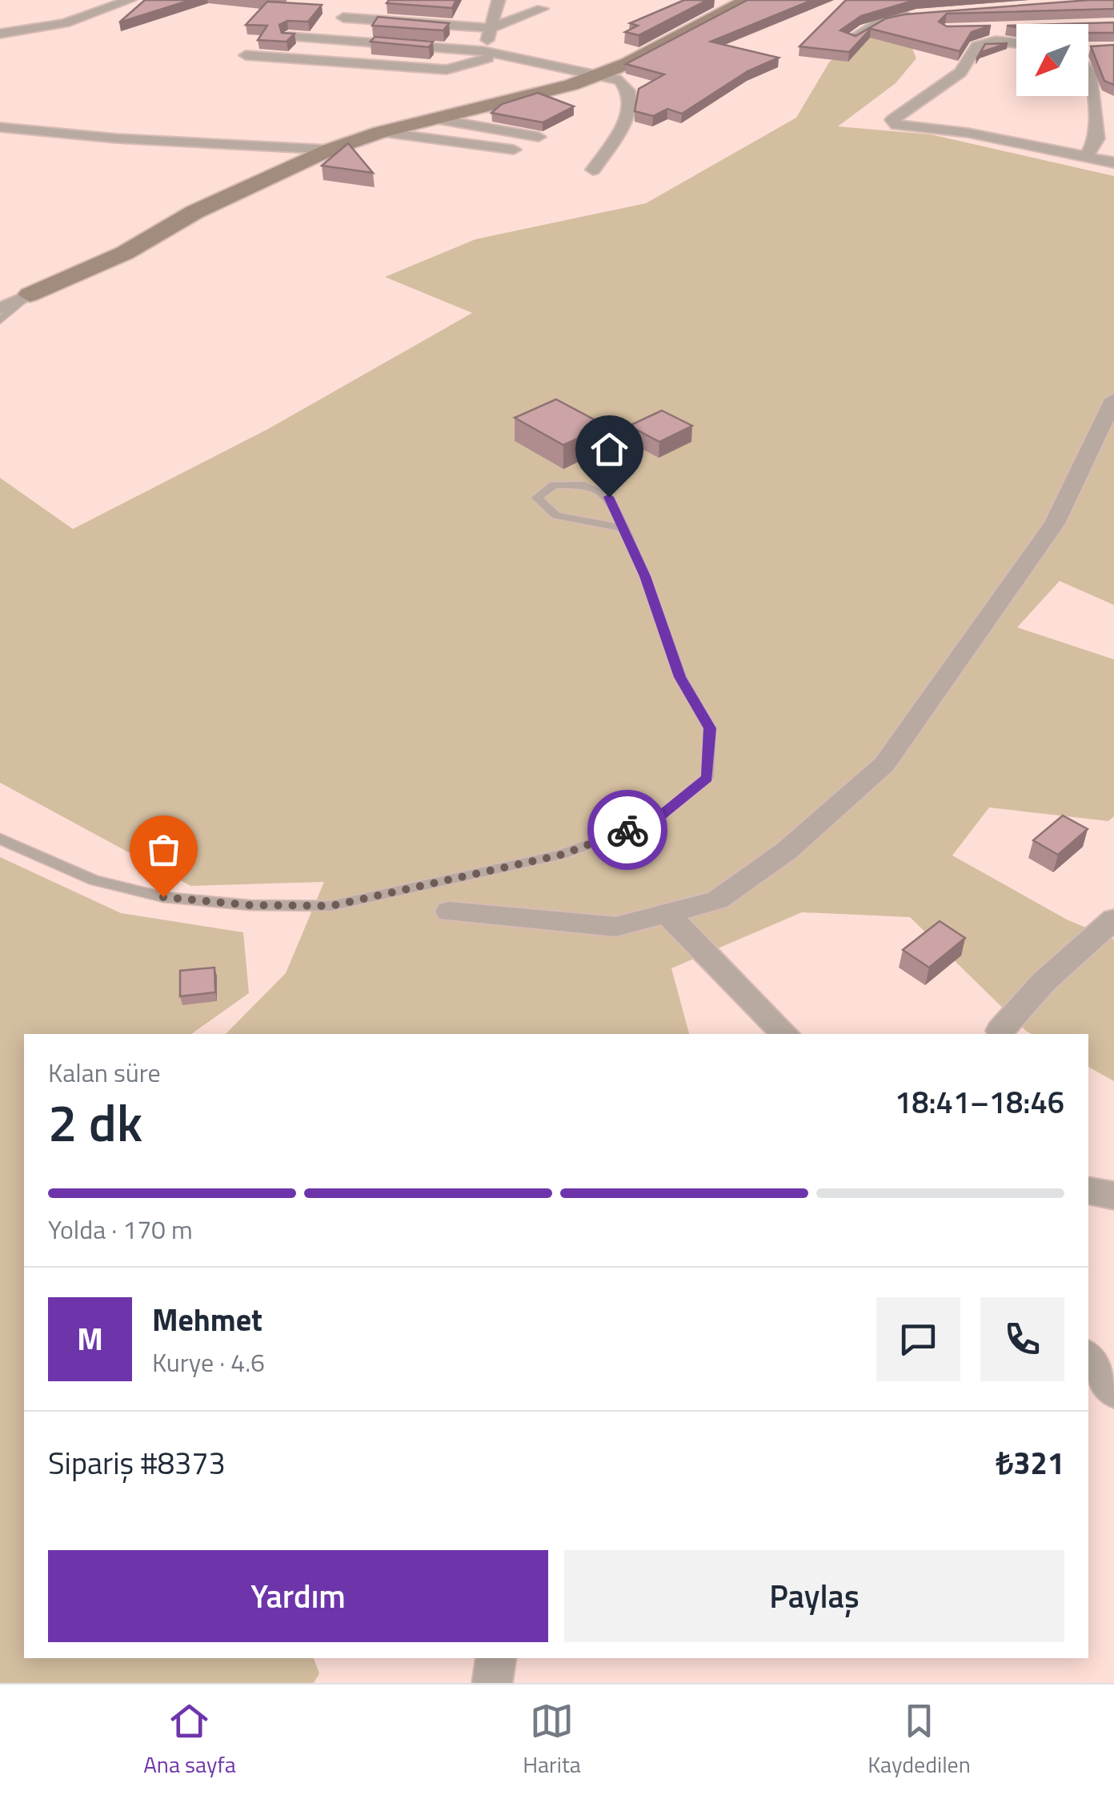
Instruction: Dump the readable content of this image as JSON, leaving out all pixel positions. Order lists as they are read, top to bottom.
{
  "north": "bottom left",
  "page": {
    "heading": ["2 dk", "Kalan süre", "18:41–18:46"],
    "panel": [
      "Mehmet",
      "Kurye · 4.6",
      "Sipariş #8373",
      "₺321"
    ],
    "bar": "Yolda · 170 m",
    "round": "M",
    "buttons": ["Yardım", "Paylaş"],
    "tabs": ["Ana sayfa", "Harita", "Kaydedilen"]
  }
}
